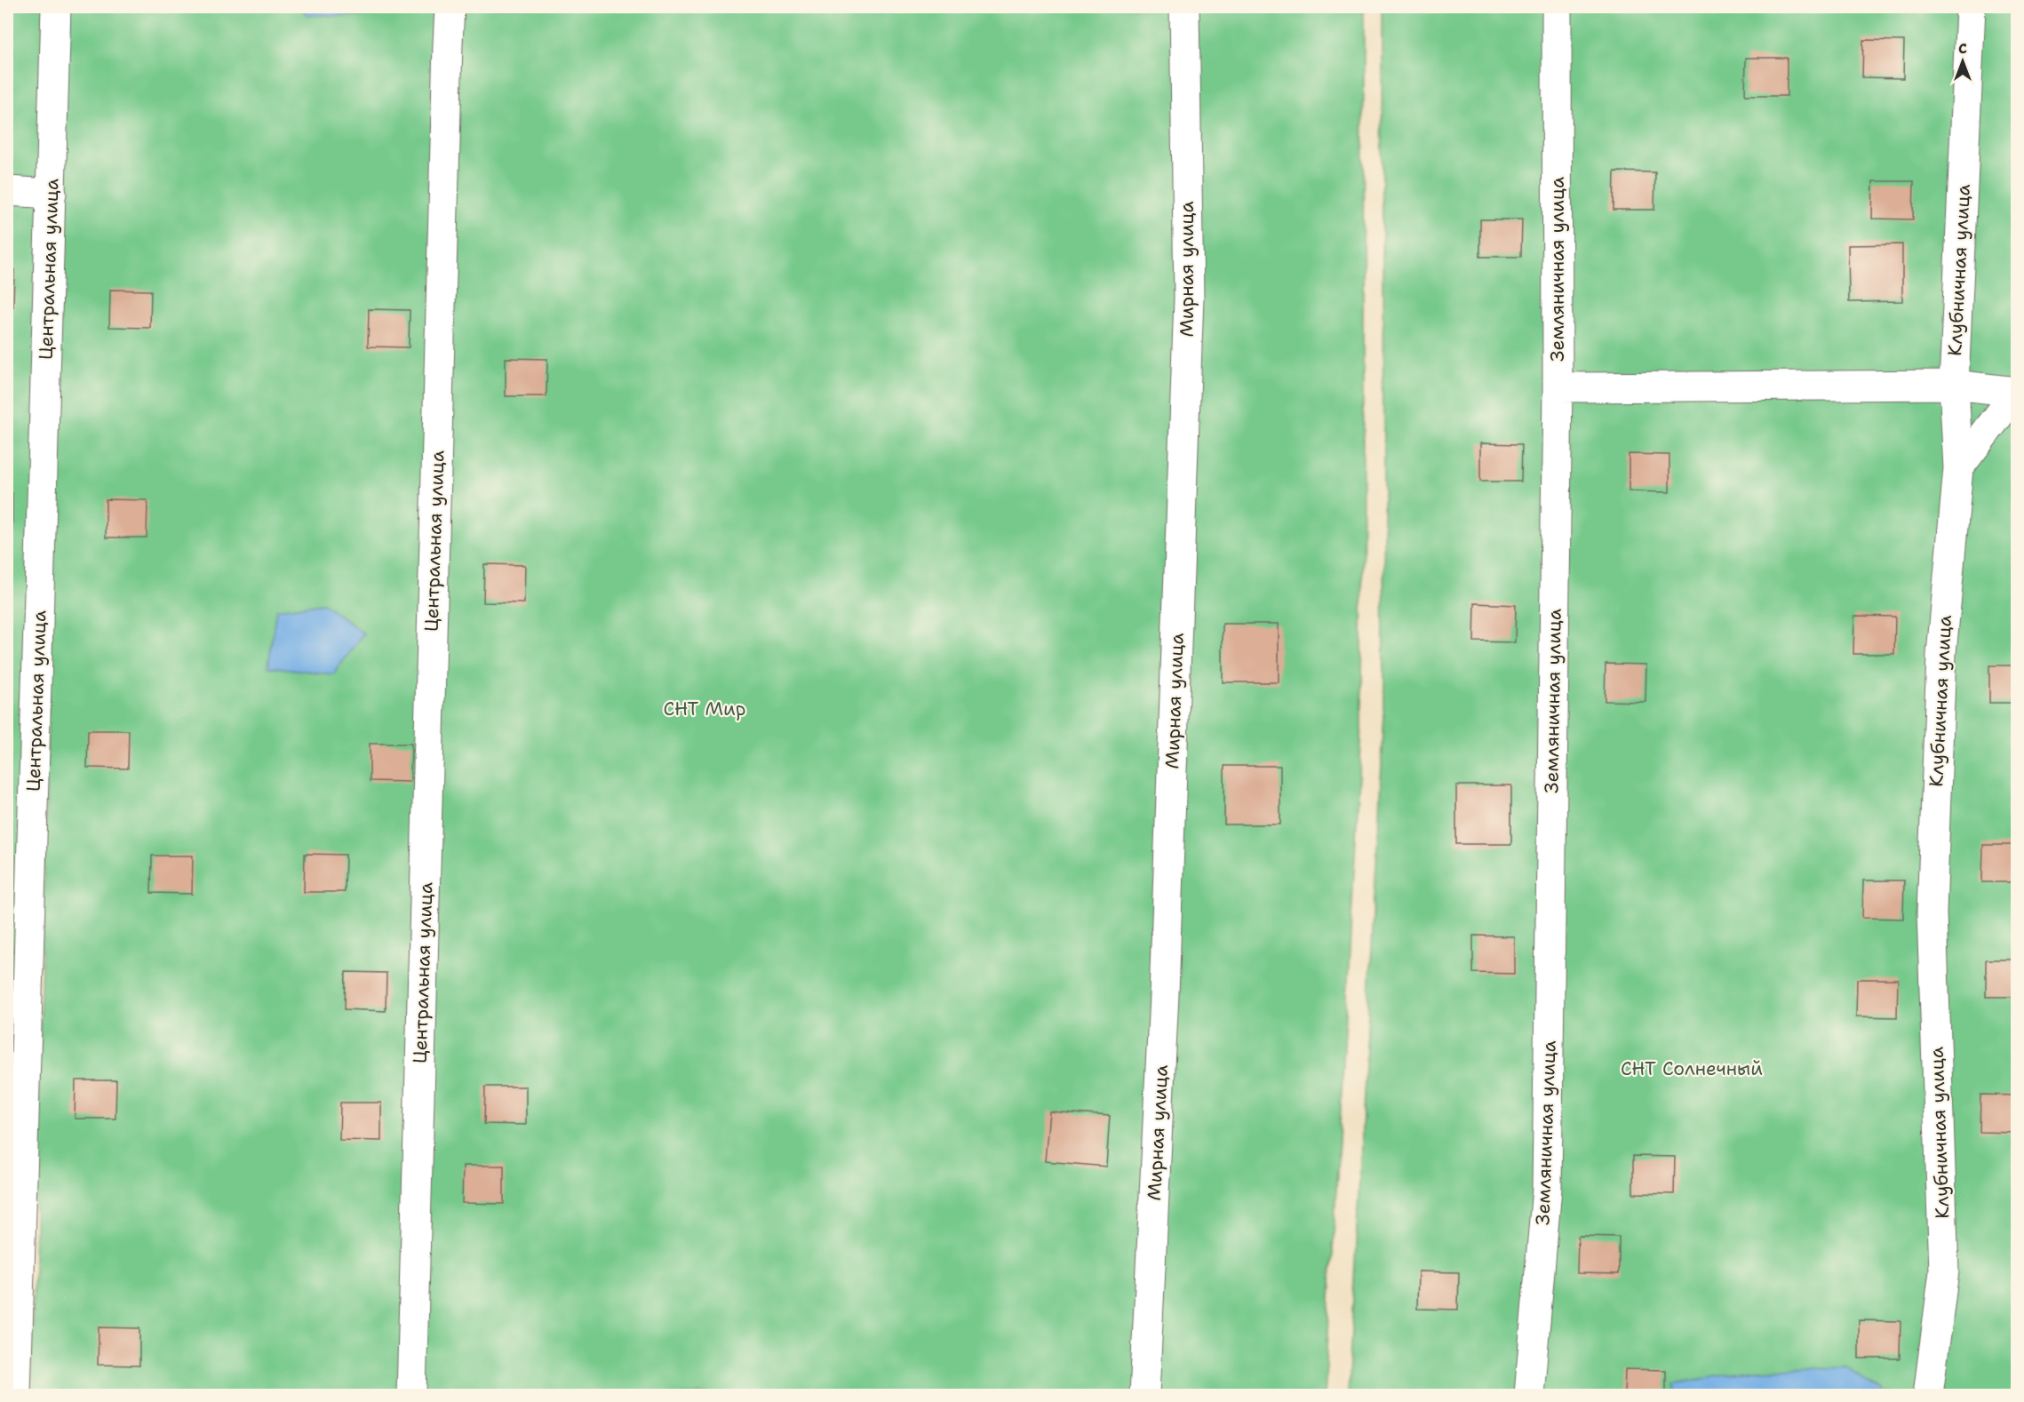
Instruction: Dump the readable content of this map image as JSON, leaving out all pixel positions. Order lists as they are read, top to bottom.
{
  "streets": {
    "street": [
      "Центральная улица",
      "Мирная улица",
      "Земляничная улица",
      "Клубничная улица"
    ]
  },
  "parks": ["СНТ Мир", "СНТ Солнечный"],
  "north": "top"
}
